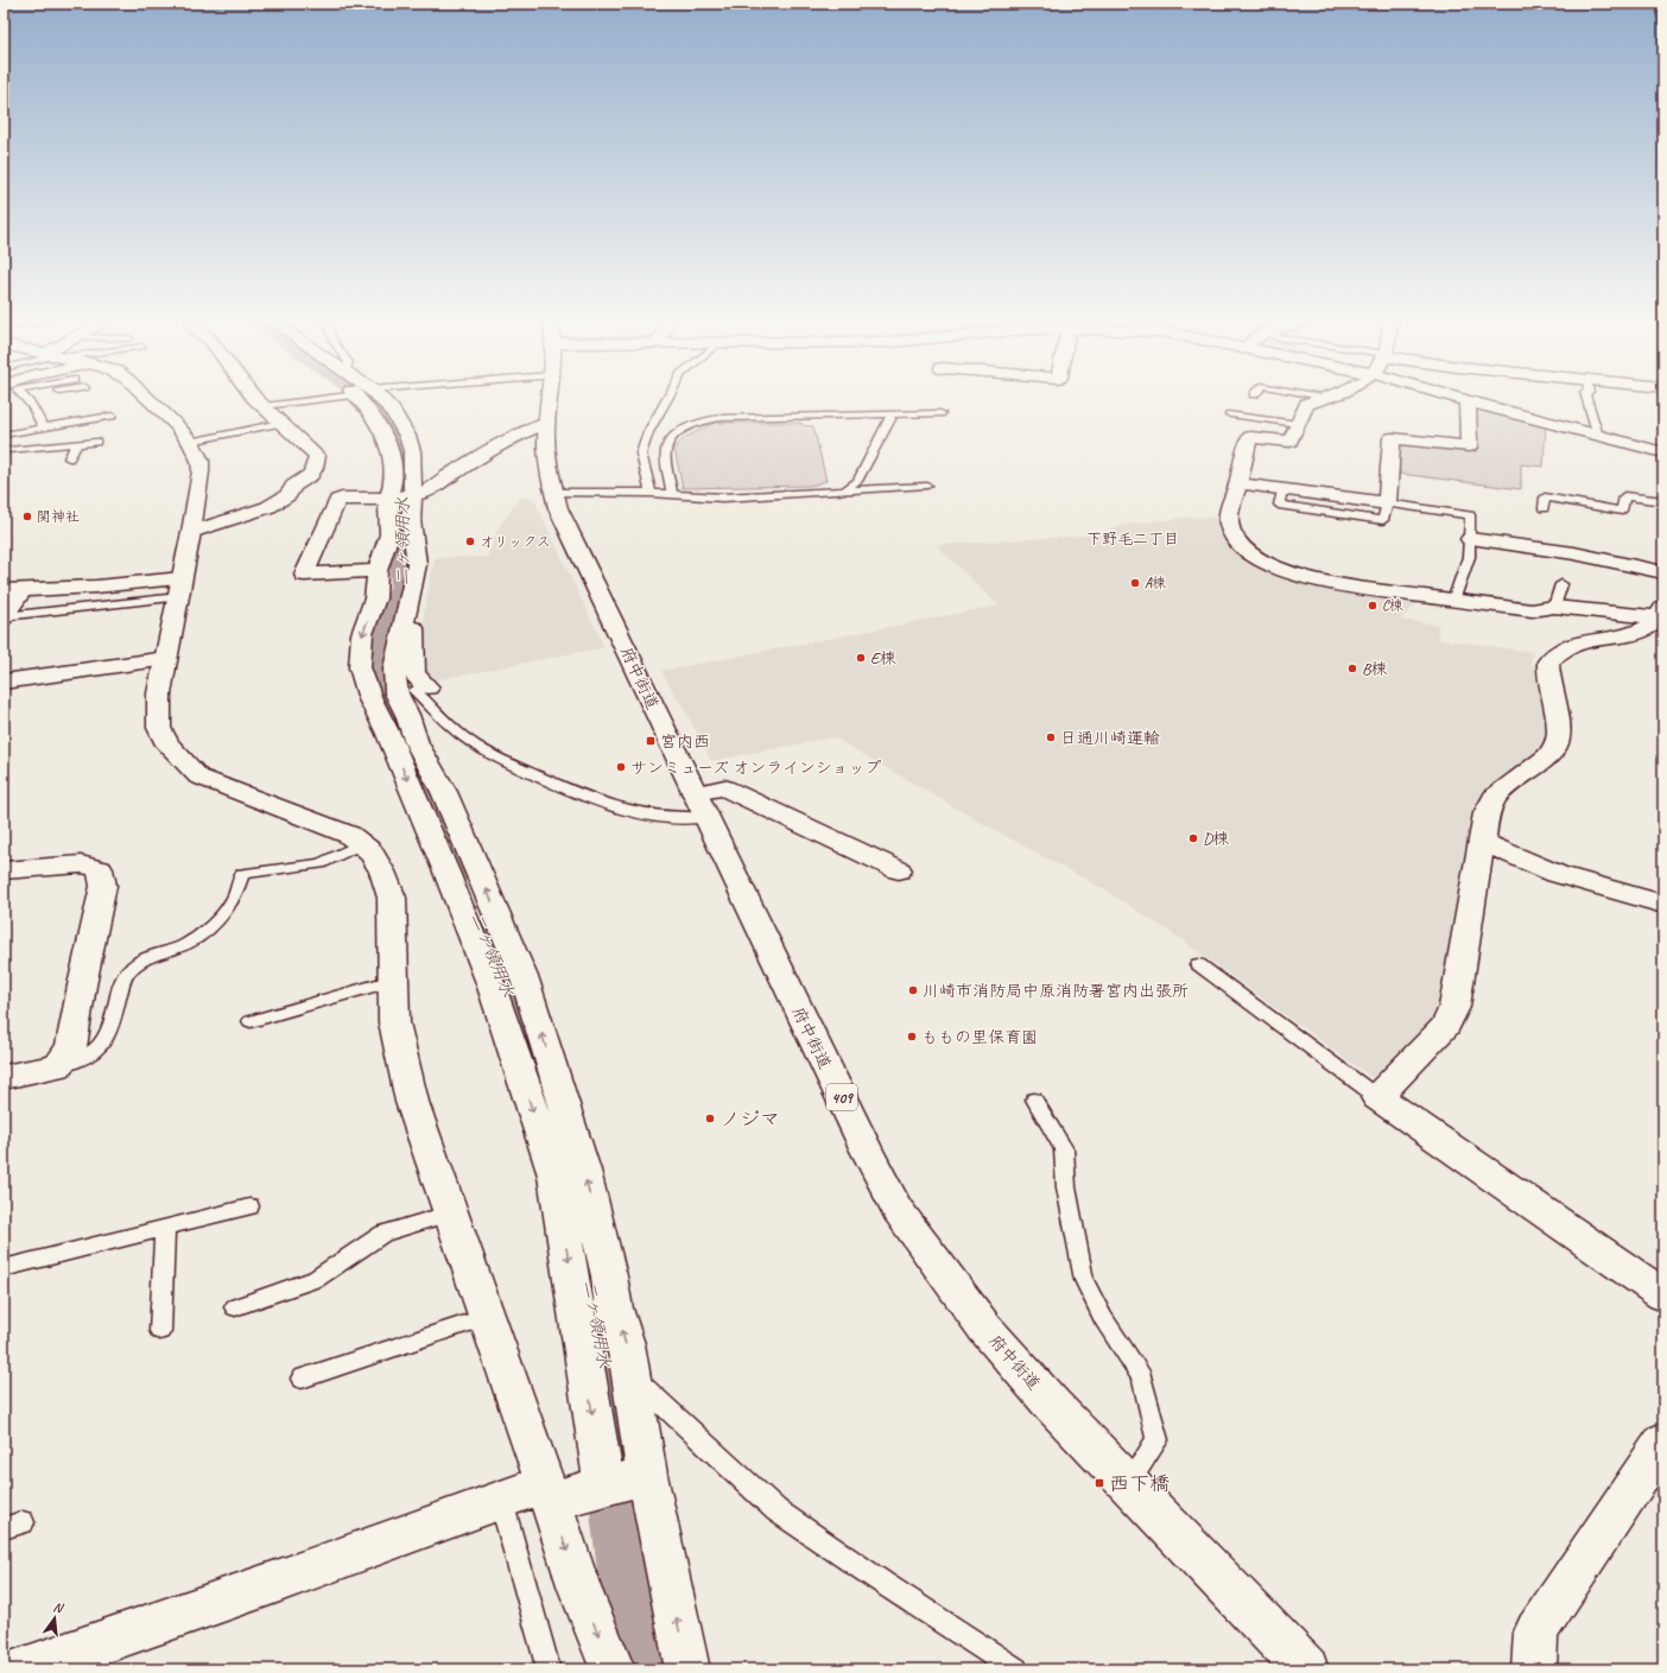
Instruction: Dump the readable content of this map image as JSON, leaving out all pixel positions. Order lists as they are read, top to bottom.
{
  "streets": {
    "main road": ["府中街道", "409"]
  },
  "districts": ["下野毛二丁目"],
  "water": ["二ヶ領用水"],
  "places": {
    "other": [
      "関神社",
      "オリックス",
      "A棟",
      "C棟",
      "E棟",
      "B棟",
      "日通川崎運輸",
      "サンミューズ オンラインショップ",
      "D棟",
      "川崎市消防局中原消防署宮内出張所",
      "ももの里保育園",
      "ノジマ"
    ],
    "transit": ["宮内西", "西下橋"]
  },
  "north": "top"
}
